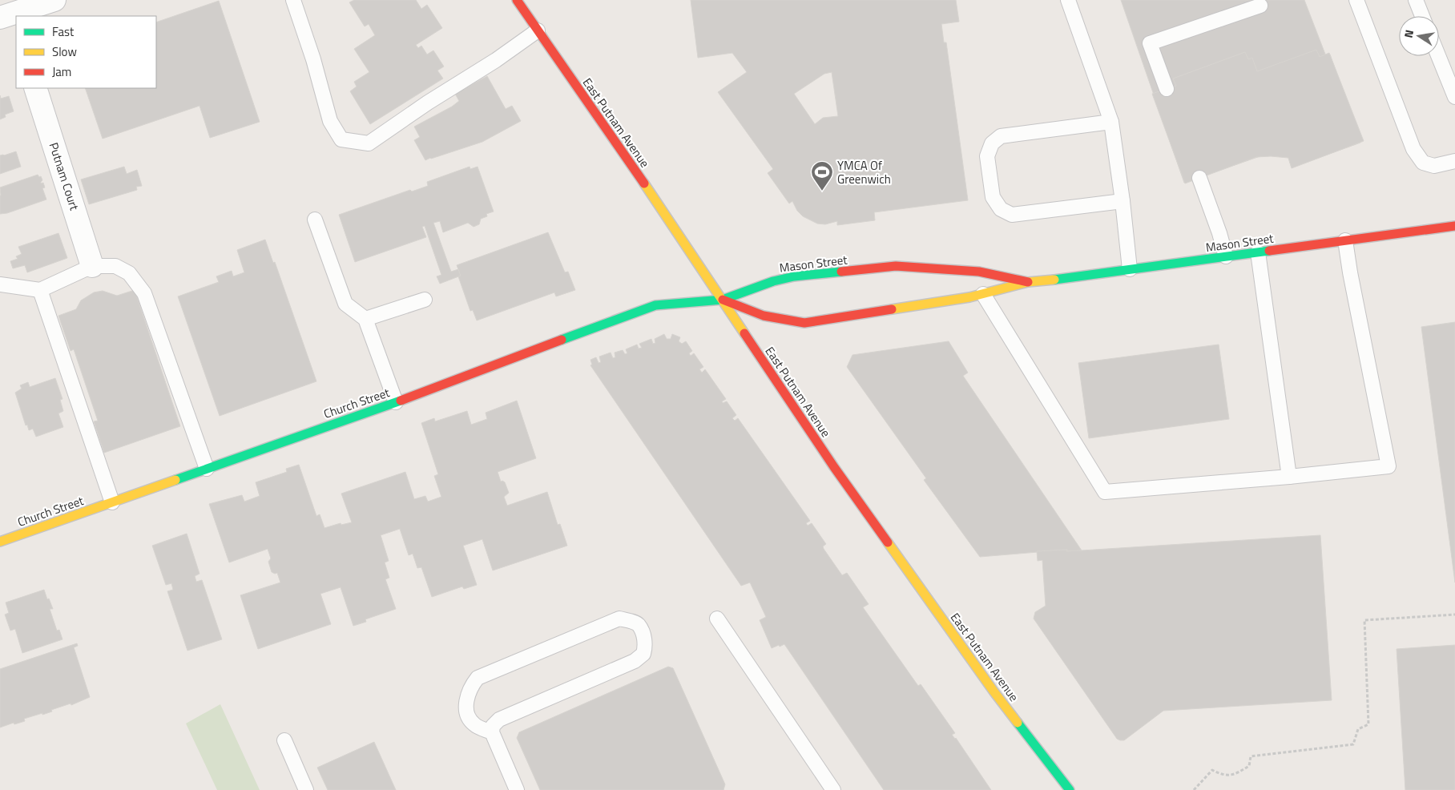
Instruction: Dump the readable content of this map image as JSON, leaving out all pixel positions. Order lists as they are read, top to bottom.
{
  "streets": {
    "street": [
      "East Putnam Avenue",
      "Putnam Court",
      "Mason Street",
      "Church Street"
    ]
  },
  "crossings": [
    ["East Putnam Avenue", "Mason Street"],
    ["East Putnam Avenue", "Church Street"],
    ["Mason Street", "Church Street"]
  ],
  "places": {
    "sports": ["YMCA Of Greenwich"]
  },
  "legend": ["Fast", "Slow", "Jam"],
  "north": "left"
}
